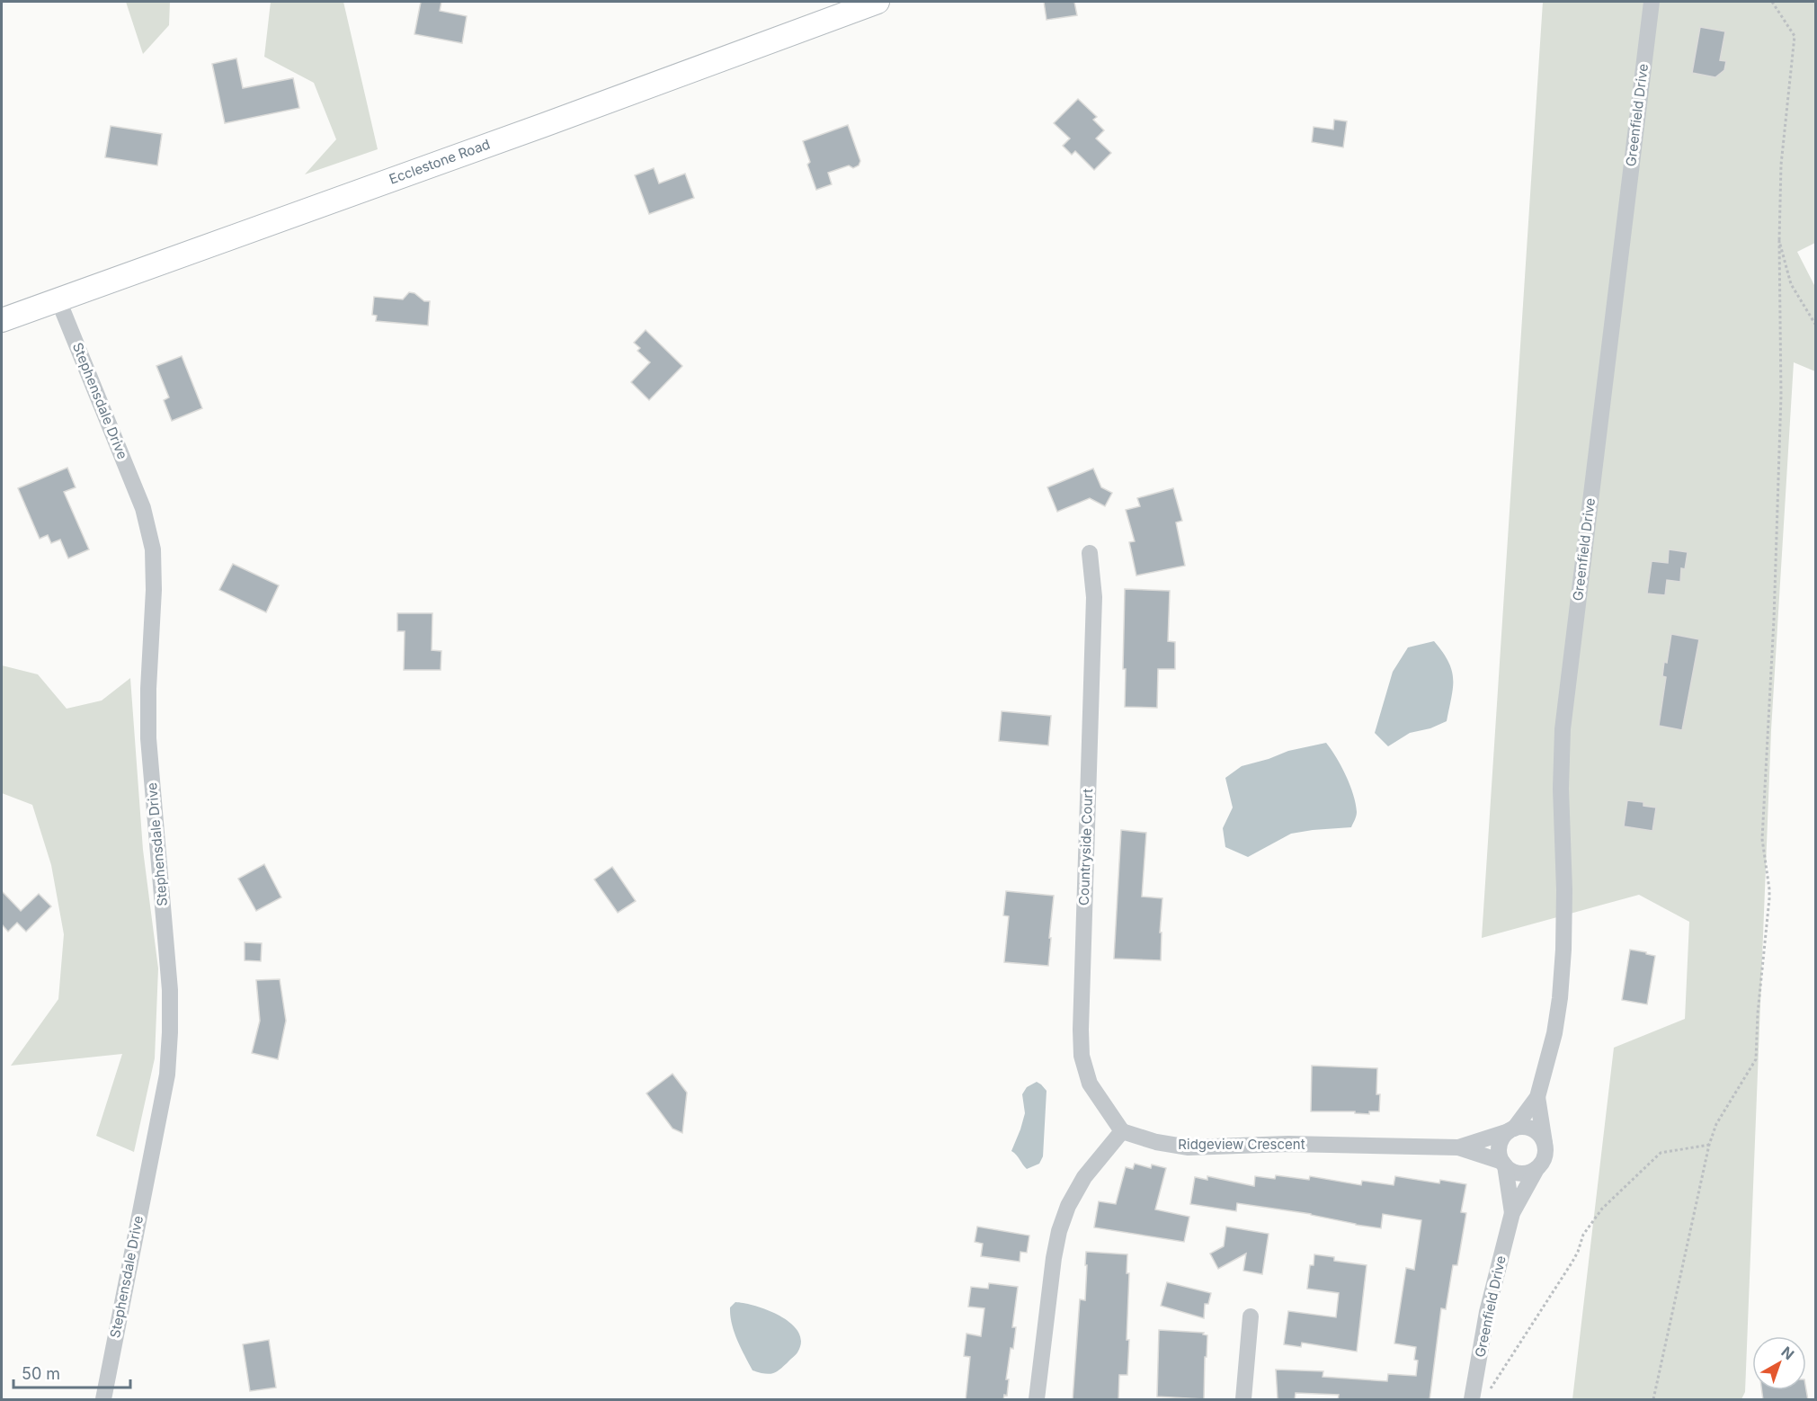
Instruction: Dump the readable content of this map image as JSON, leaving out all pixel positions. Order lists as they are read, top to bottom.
{
  "streets": {
    "main road": ["Ecclestone Road"],
    "street": [
      "Greenfield Drive",
      "Stephensdale Drive",
      "Countryside Court",
      "Ridgeview Crescent"
    ]
  },
  "crossings": [
    ["Greenfield Drive", "Ridgeview Crescent"],
    ["Ecclestone Road", "Stephensdale Drive"],
    ["Countryside Court", "Ridgeview Crescent"]
  ],
  "scale_bar": "50 m",
  "north": "top right"
}
